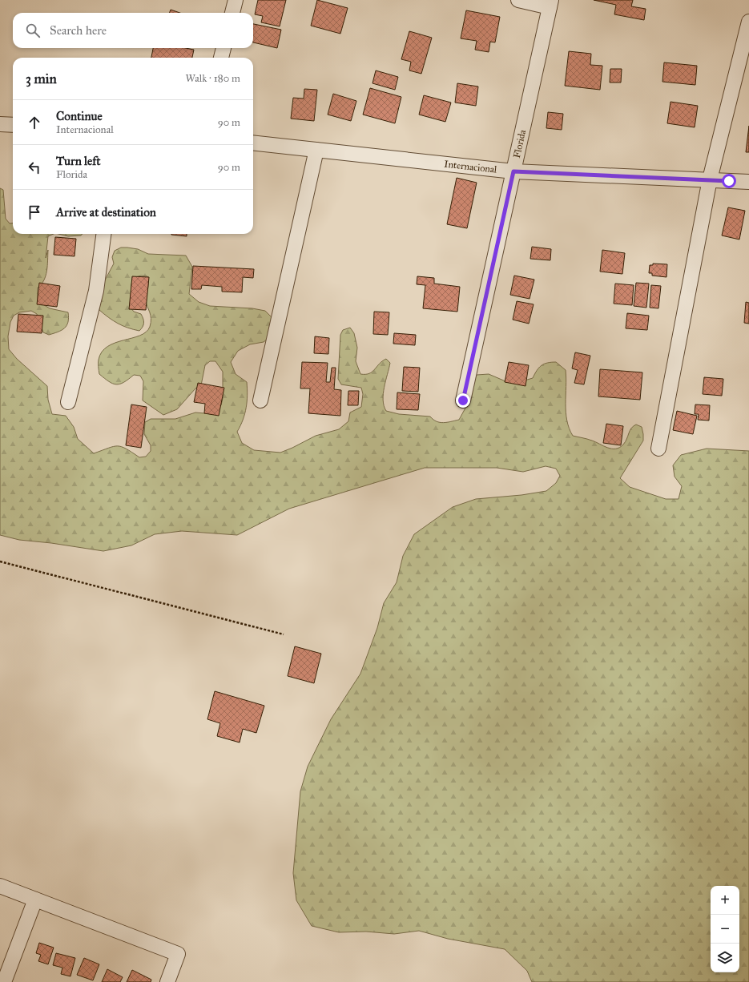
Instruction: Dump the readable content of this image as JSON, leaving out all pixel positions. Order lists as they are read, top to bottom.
{
  "streets": {
    "street": ["Florida", "Internacional"]
  },
  "crossings": [
    ["Florida", "Internacional"]
  ],
  "page": {
    "search": "Search here",
    "heading": ["3 min", "Walk · 180 m"],
    "list": [
      ["Continue", "Internacional", "90 m"],
      ["Turn left", "Florida", "90 m"],
      "Arrive at destination"
    ],
    "map_buttons": ["+", "−"]
  }
}
